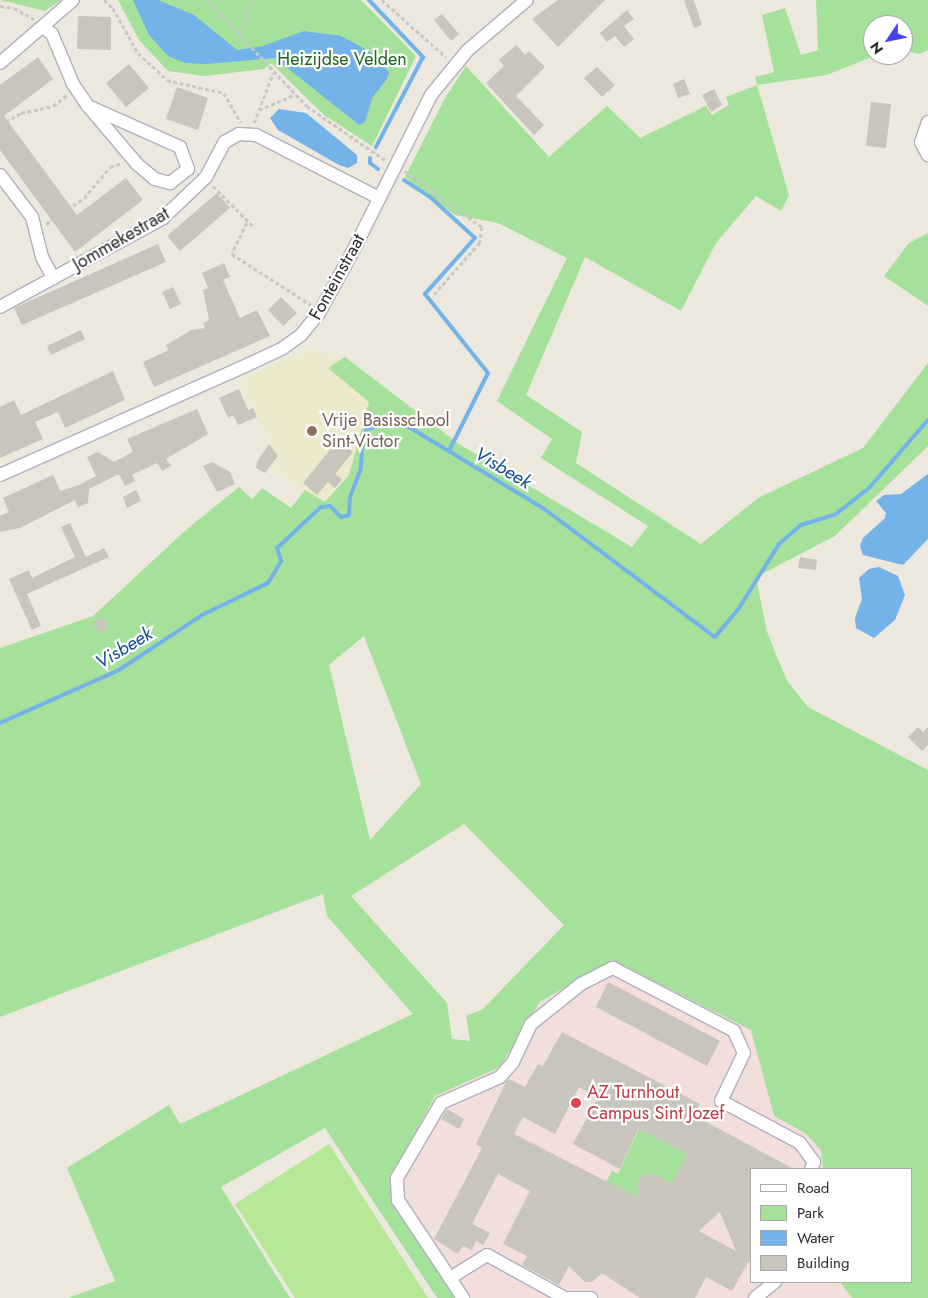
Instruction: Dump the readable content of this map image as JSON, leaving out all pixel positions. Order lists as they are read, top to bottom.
{
  "streets": {
    "street": ["Jommekestraat", "Fonteinstraat"]
  },
  "water": ["Visbeek"],
  "parks": ["Heizijdse Velden"],
  "places": ["Vrije Basisschool Sint-Victor", "AZ Turnhout Campus Sint Jozef"],
  "legend": [
    "Road",
    "Park",
    "Water",
    "Building"
  ],
  "north": "bottom left"
}
